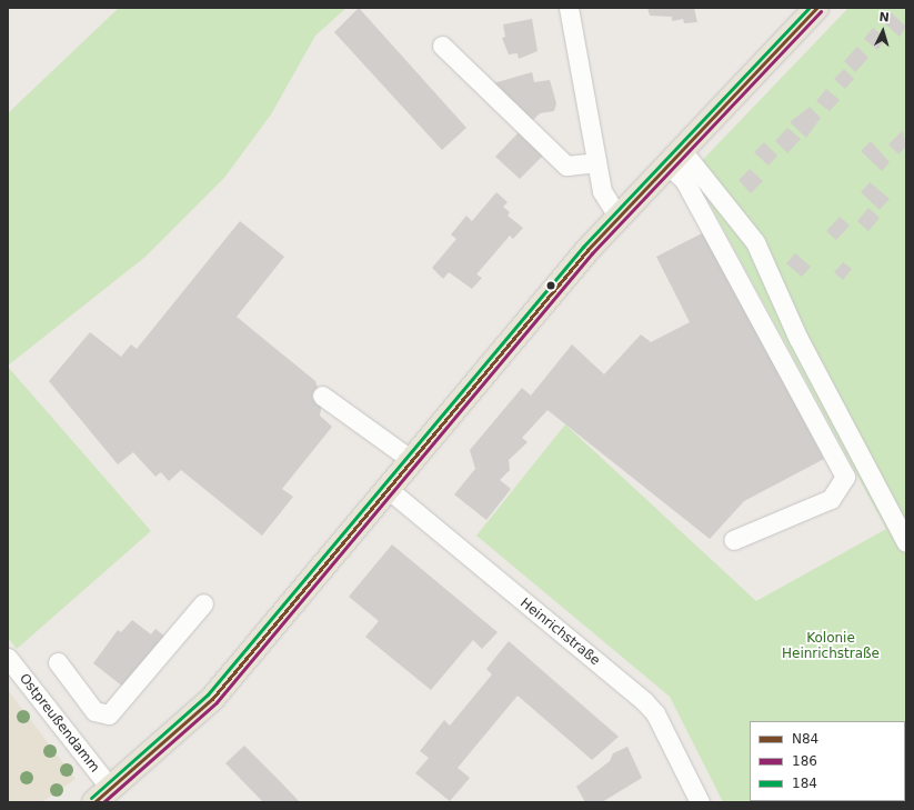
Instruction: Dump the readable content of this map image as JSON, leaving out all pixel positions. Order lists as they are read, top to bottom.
{
  "streets": {
    "main road": ["Ostpreußendamm"],
    "street": ["Heinrichstraße"]
  },
  "crossings": [
    ["Heinrichstraße", "Ostpreußendamm"]
  ],
  "parks": ["Kolonie Heinrichstraße"],
  "lines": ["transit line N84", "transit line 184", "transit line 186"],
  "legend": ["N84", "186", "184"],
  "north": "top"
}
